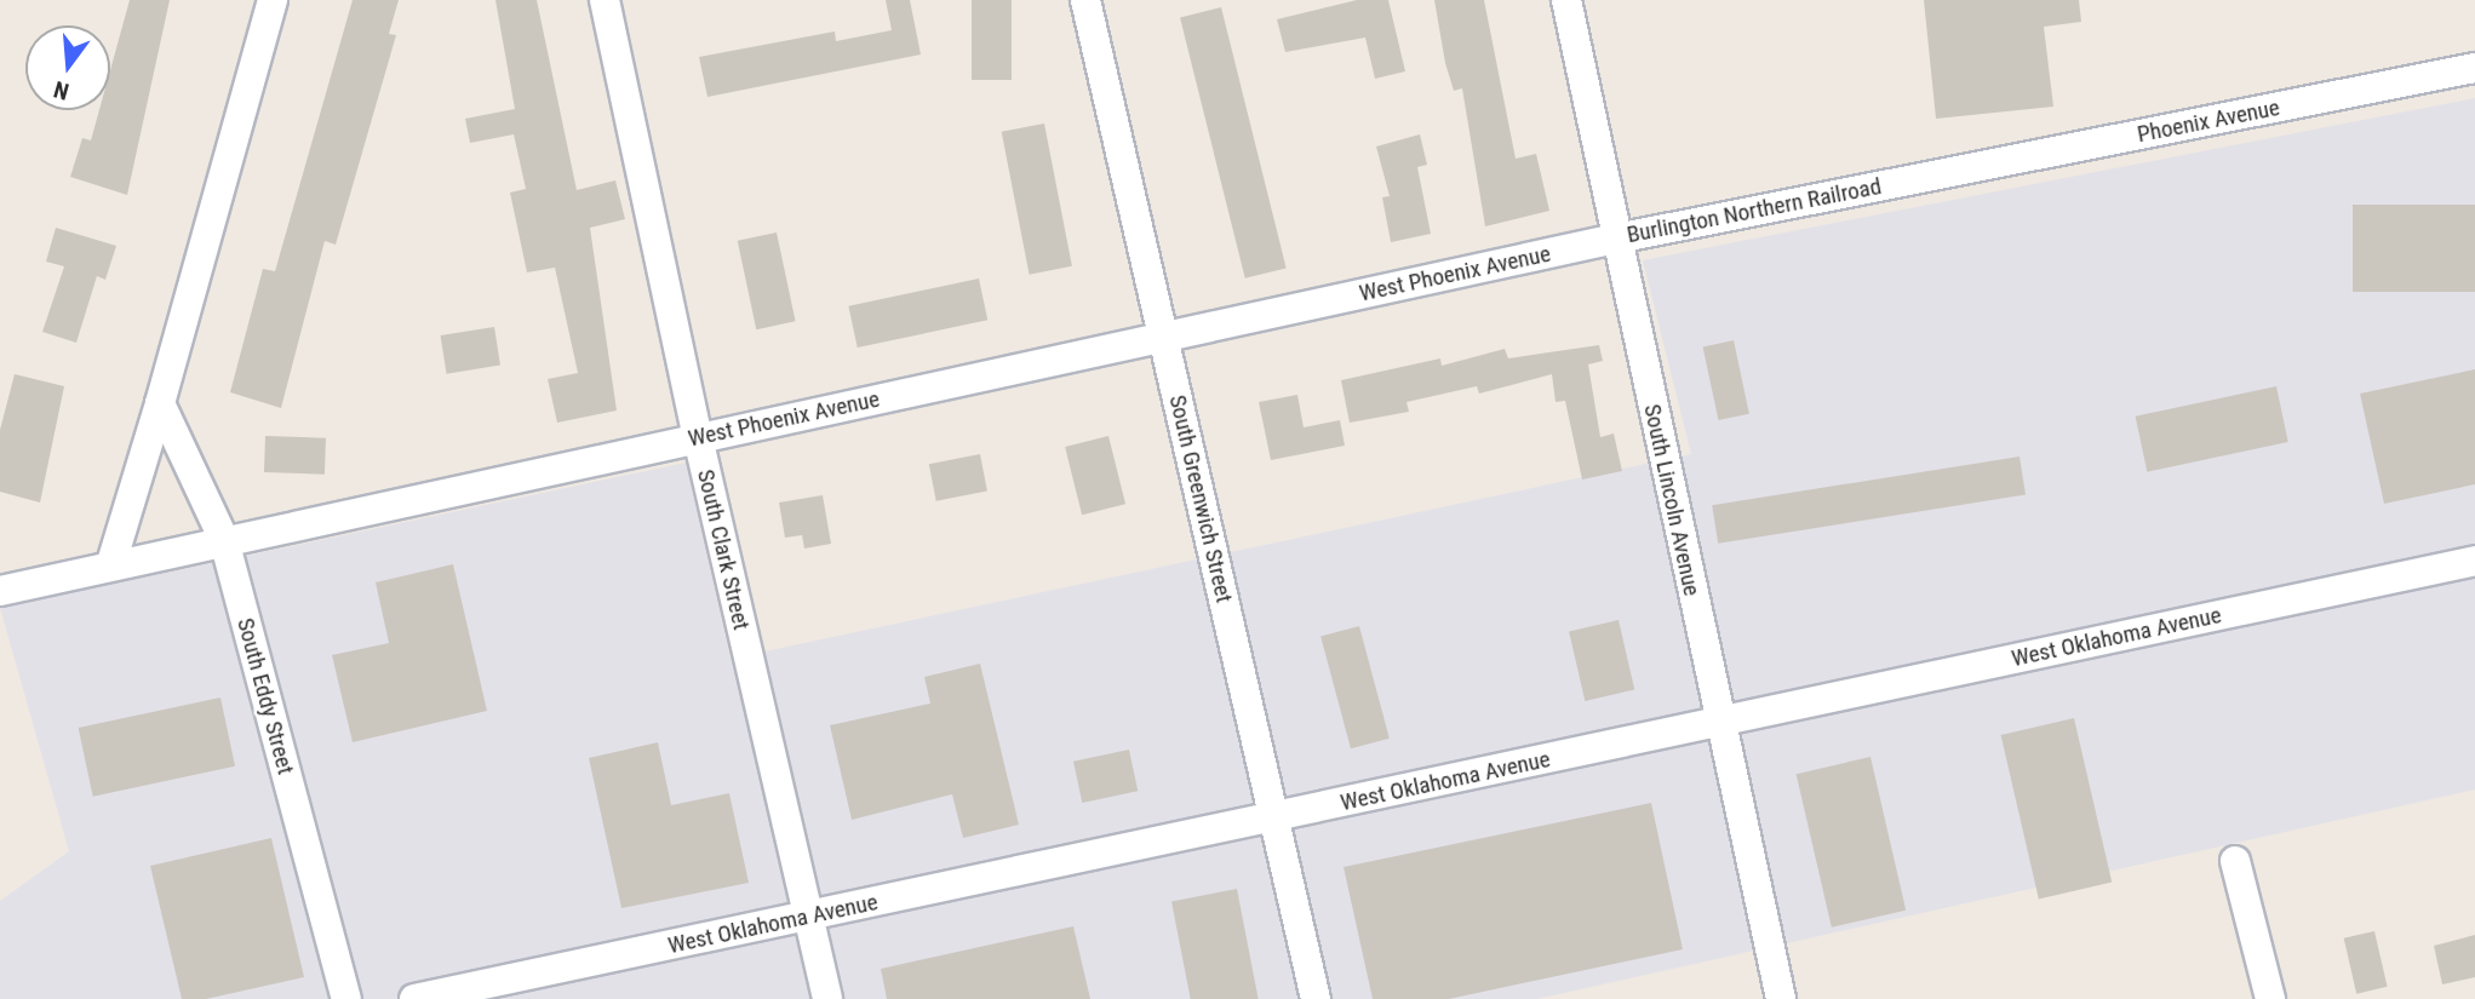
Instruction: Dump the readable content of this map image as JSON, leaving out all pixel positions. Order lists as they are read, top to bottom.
{
  "streets": {
    "street": [
      "Phoenix Avenue",
      "Burlington Northern Railroad",
      "West Phoenix Avenue",
      "South Greenwich Street",
      "South Lincoln Avenue",
      "South Clark Street",
      "West Oklahoma Avenue",
      "South Eddy Street"
    ]
  },
  "crossings": [
    ["Phoenix Avenue", "Burlington Northern Railroad"],
    ["Burlington Northern Railroad", "West Phoenix Avenue"],
    ["Burlington Northern Railroad", "South Lincoln Avenue"],
    ["West Phoenix Avenue", "South Greenwich Street"],
    ["West Phoenix Avenue", "South Clark Street"],
    ["West Phoenix Avenue", "South Eddy Street"],
    ["South Greenwich Street", "West Oklahoma Avenue"],
    ["South Lincoln Avenue", "West Oklahoma Avenue"],
    ["South Clark Street", "West Oklahoma Avenue"]
  ],
  "north": "bottom"
}
